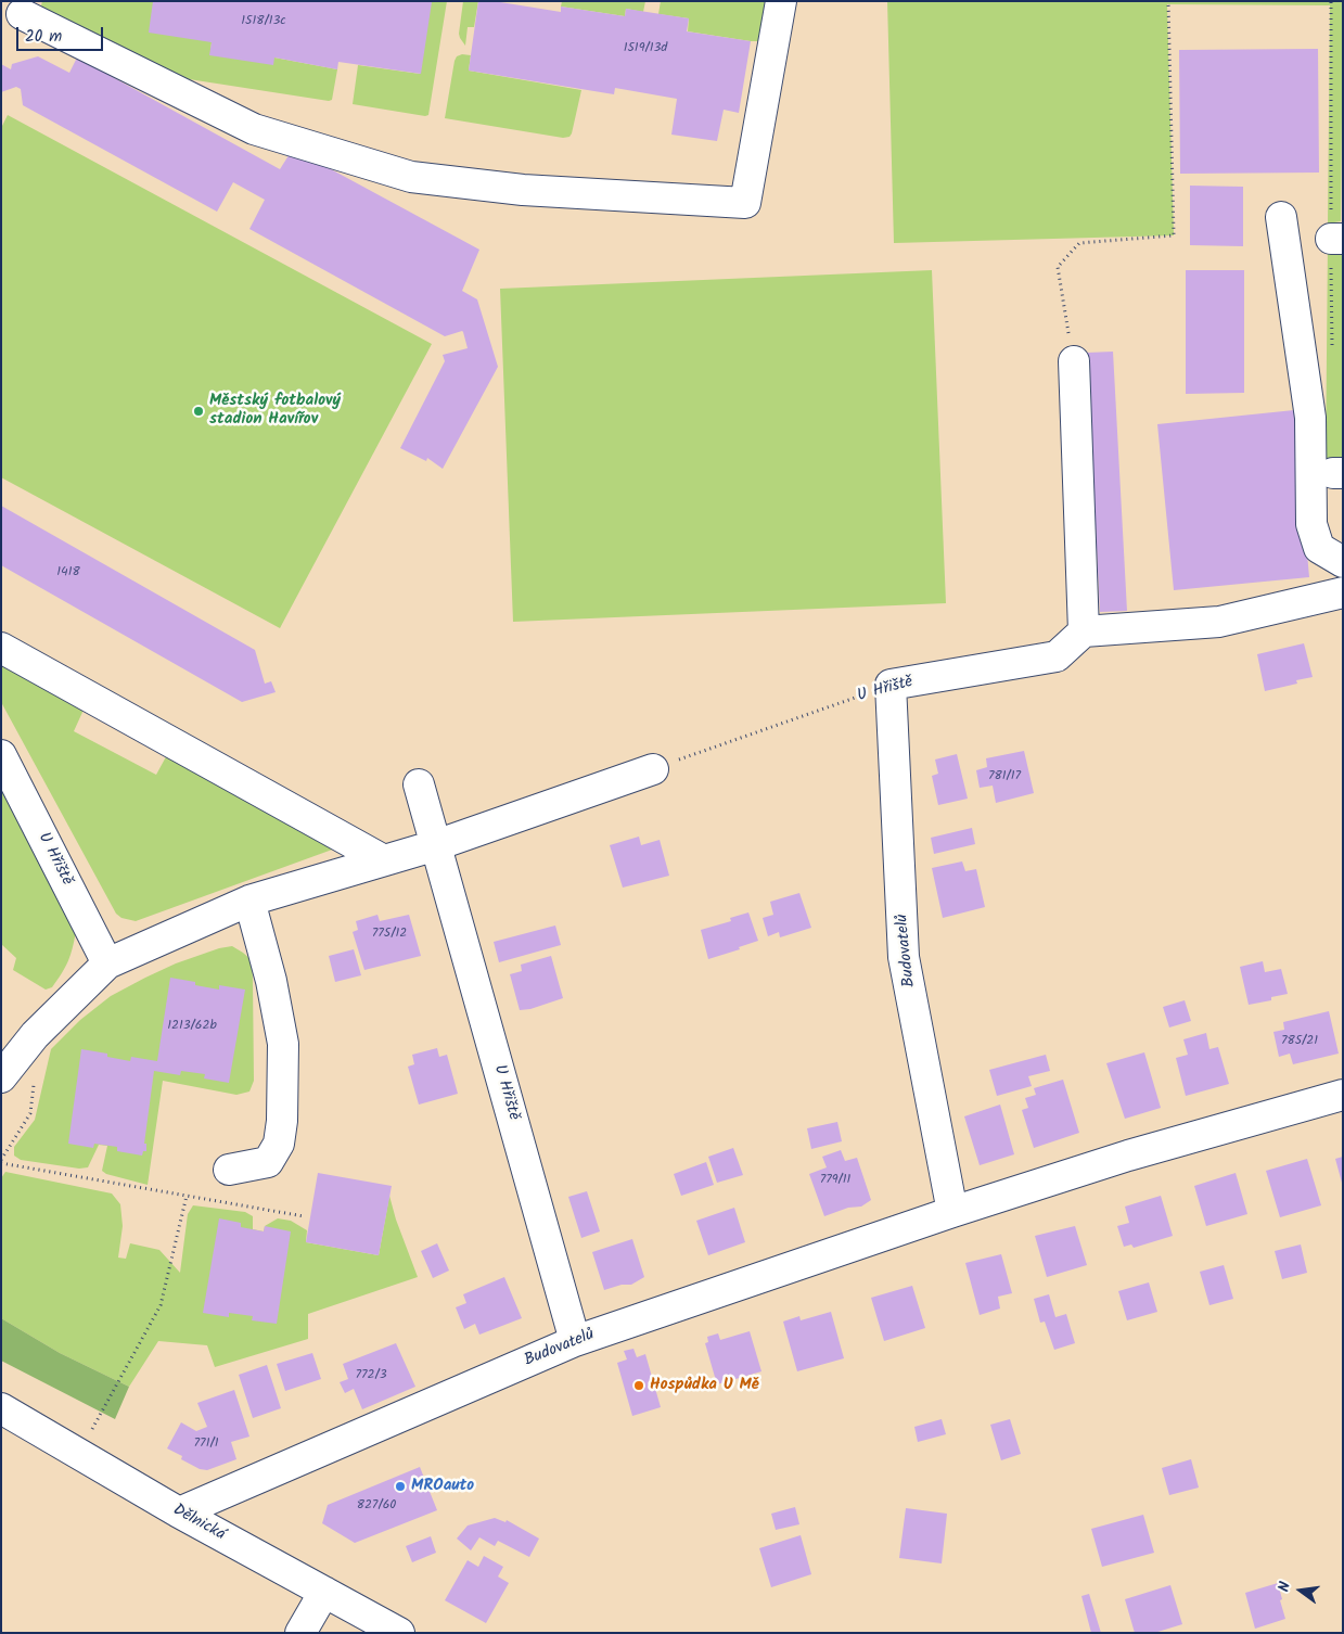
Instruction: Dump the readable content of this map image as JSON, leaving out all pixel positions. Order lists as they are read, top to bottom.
{
  "streets": {
    "street": ["U Hřiště", "Budovatelů", "Dělnická"]
  },
  "crossings": [
    ["U Hřiště", "Budovatelů"],
    ["Budovatelů", "Dělnická"]
  ],
  "places": ["Městský fotbalový stadion Havířov", "Hospůdka U Mě", "MROauto"],
  "house_numbers": [
    "1518/13c",
    "1519/13d",
    "1418",
    "781/17",
    "775/12",
    "1213/62b",
    "785/21",
    "779/11",
    "772/3",
    "771/1",
    "827/60"
  ],
  "scale_bar": "20 m",
  "north": "left"
}
